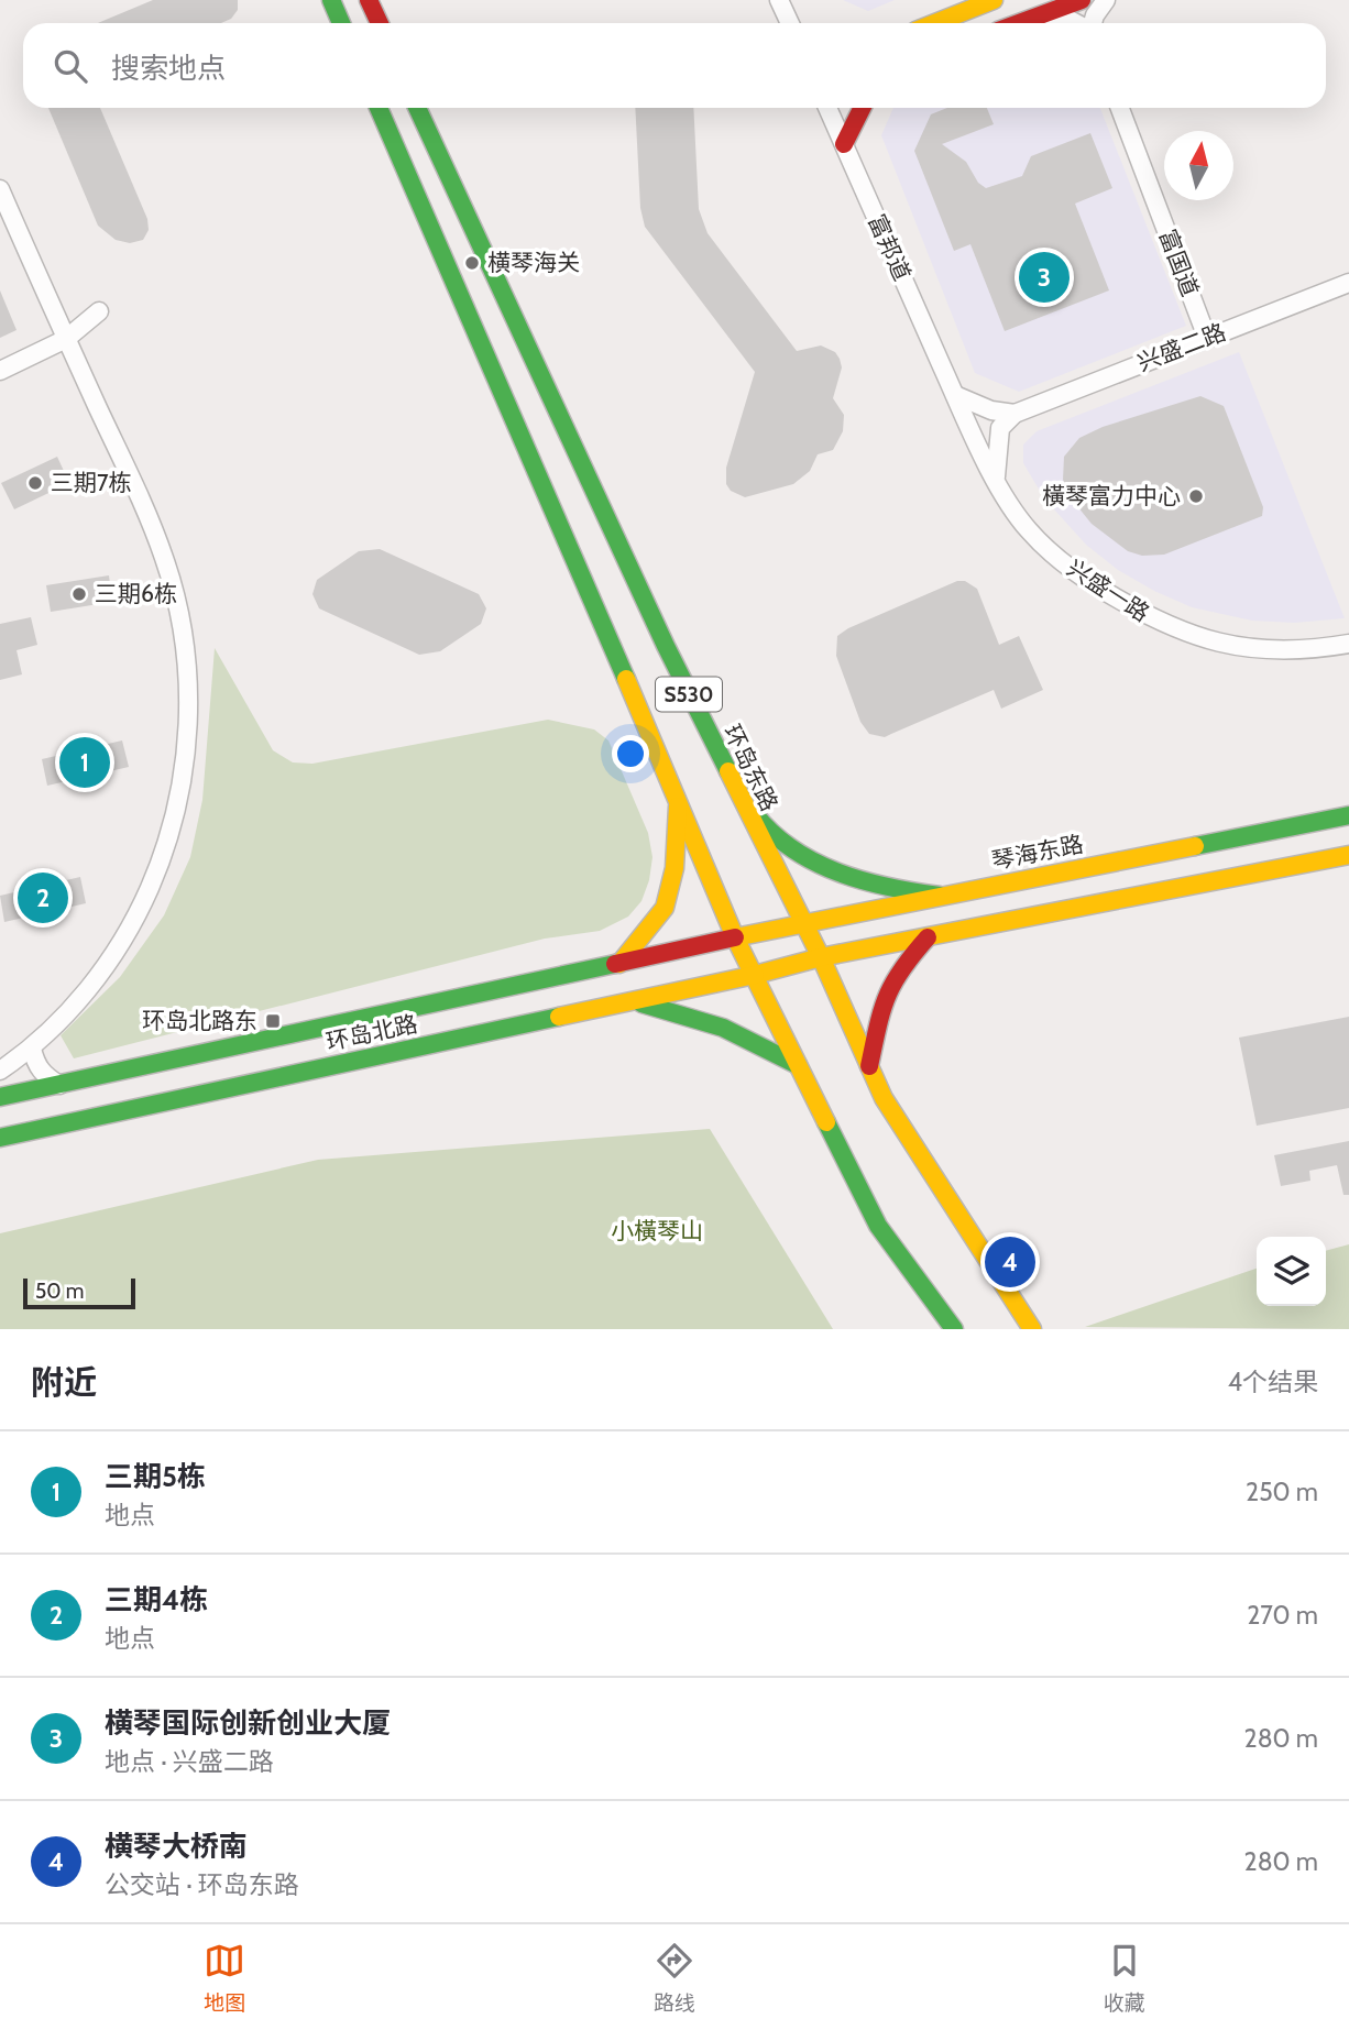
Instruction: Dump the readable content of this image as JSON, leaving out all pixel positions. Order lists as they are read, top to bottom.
{
  "streets": {
    "main road": [
      "S530",
      "环岛东路",
      "琴海东路",
      "环岛北路"
    ],
    "street": [
      "富邦道",
      "富国道",
      "兴盛二路",
      "兴盛一路"
    ]
  },
  "crossings": [
    ["富邦道", "兴盛一路"],
    ["富国道", "兴盛二路"],
    ["S530", "琴海东路"],
    ["S530", "环岛北路"],
    ["环岛东路", "琴海东路"],
    ["琴海东路", "环岛北路"]
  ],
  "parks": ["小橫琴山"],
  "places": {
    "other": [
      "横琴海关",
      "三期7栋",
      "橫琴富力中心",
      "三期6栋"
    ],
    "transit": ["环岛北路东"]
  },
  "scale_bar": "50 m",
  "north": "top",
  "page": {
    "search": "搜索地点",
    "pins": [
      "3",
      "1",
      "2",
      "4"
    ],
    "scale": "50 m",
    "heading": ["附近", "4个结果"],
    "list": [
      {
        "mark": "1",
        "name": "三期5栋",
        "note": "地点",
        "value": "250 m"
      },
      {
        "mark": "2",
        "name": "三期4栋",
        "note": "地点",
        "value": "270 m"
      },
      {
        "mark": "3",
        "name": "横琴国际创新创业大厦",
        "note": "地点 · 兴盛二路",
        "value": "280 m"
      },
      {
        "mark": "4",
        "name": "横琴大桥南",
        "note": "公交站 · 环岛东路",
        "value": "280 m"
      }
    ],
    "nav": ["地图", "路线", "收藏"]
  }
}
